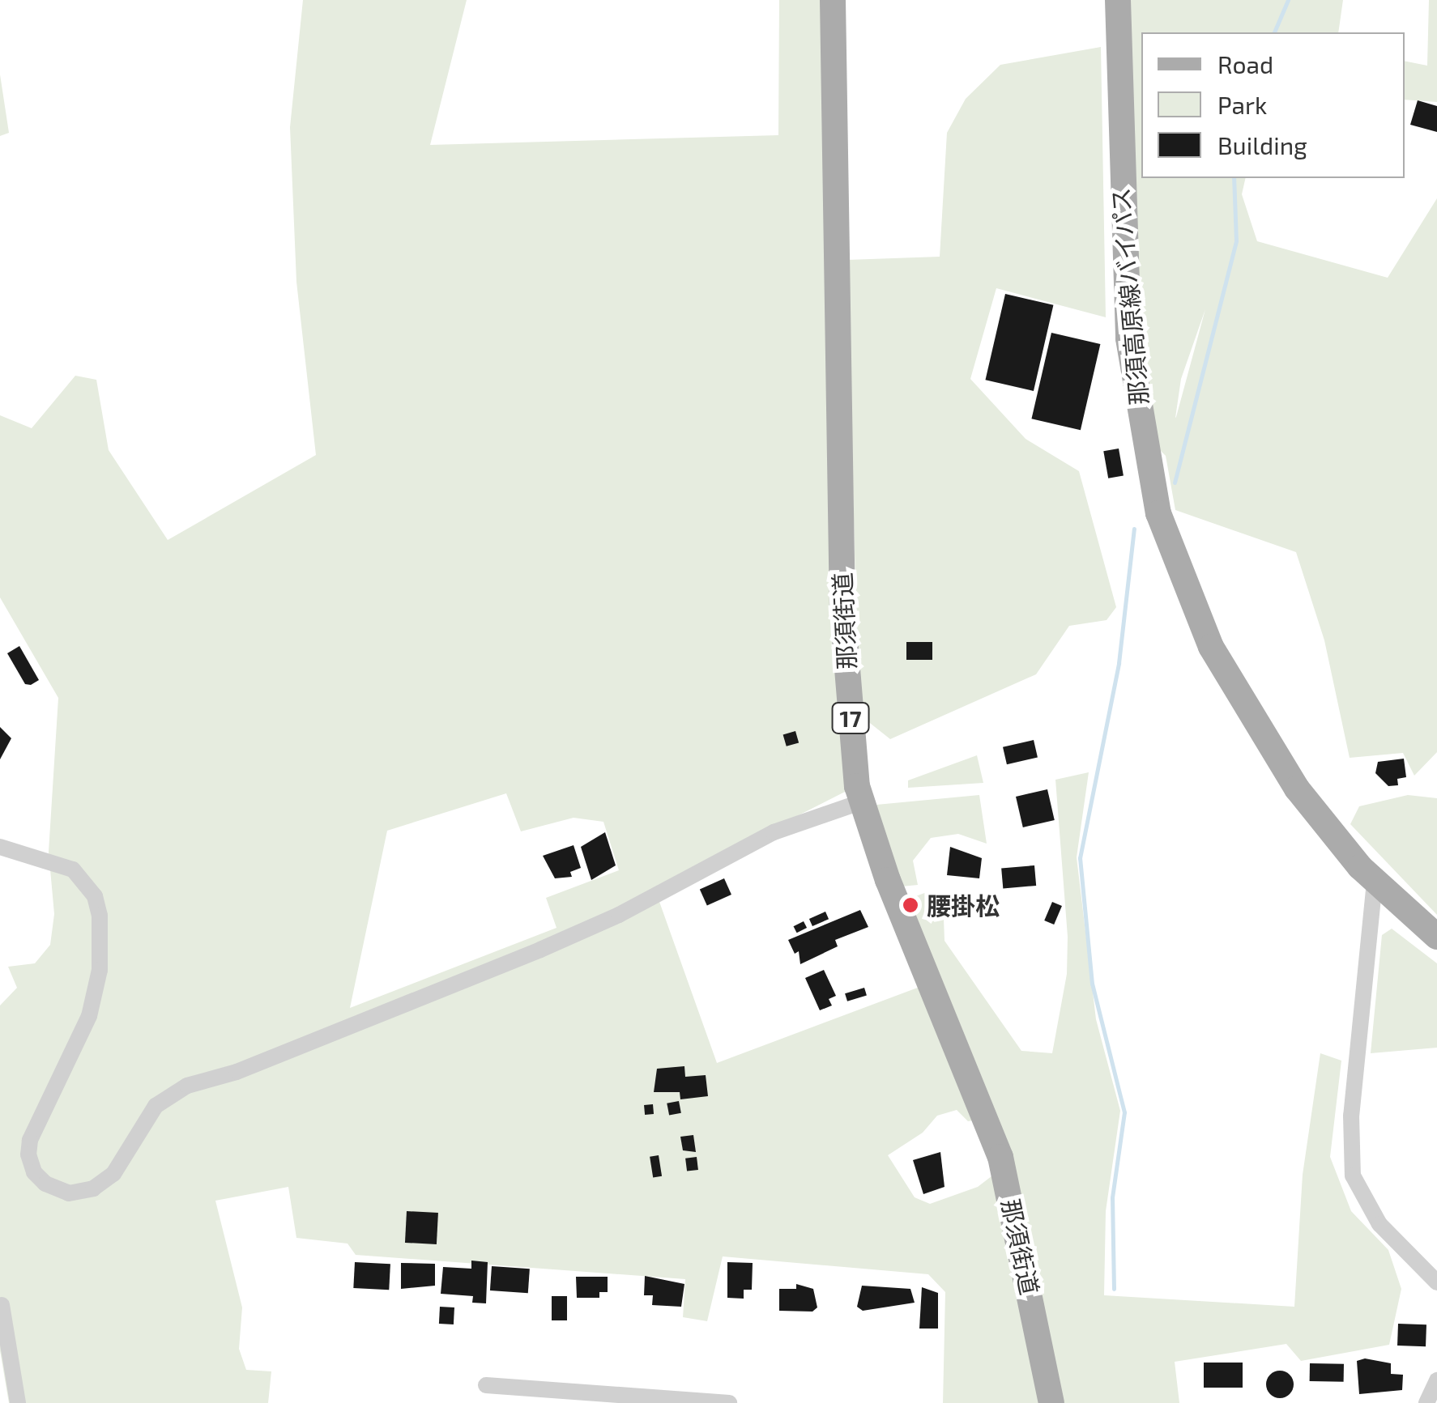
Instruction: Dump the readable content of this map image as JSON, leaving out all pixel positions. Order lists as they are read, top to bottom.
{
  "streets": {
    "main road": ["那須高原線バイパス", "那須街道", "17"]
  },
  "places": ["腰掛松"],
  "legend": ["Road", "Park", "Building"]
}
